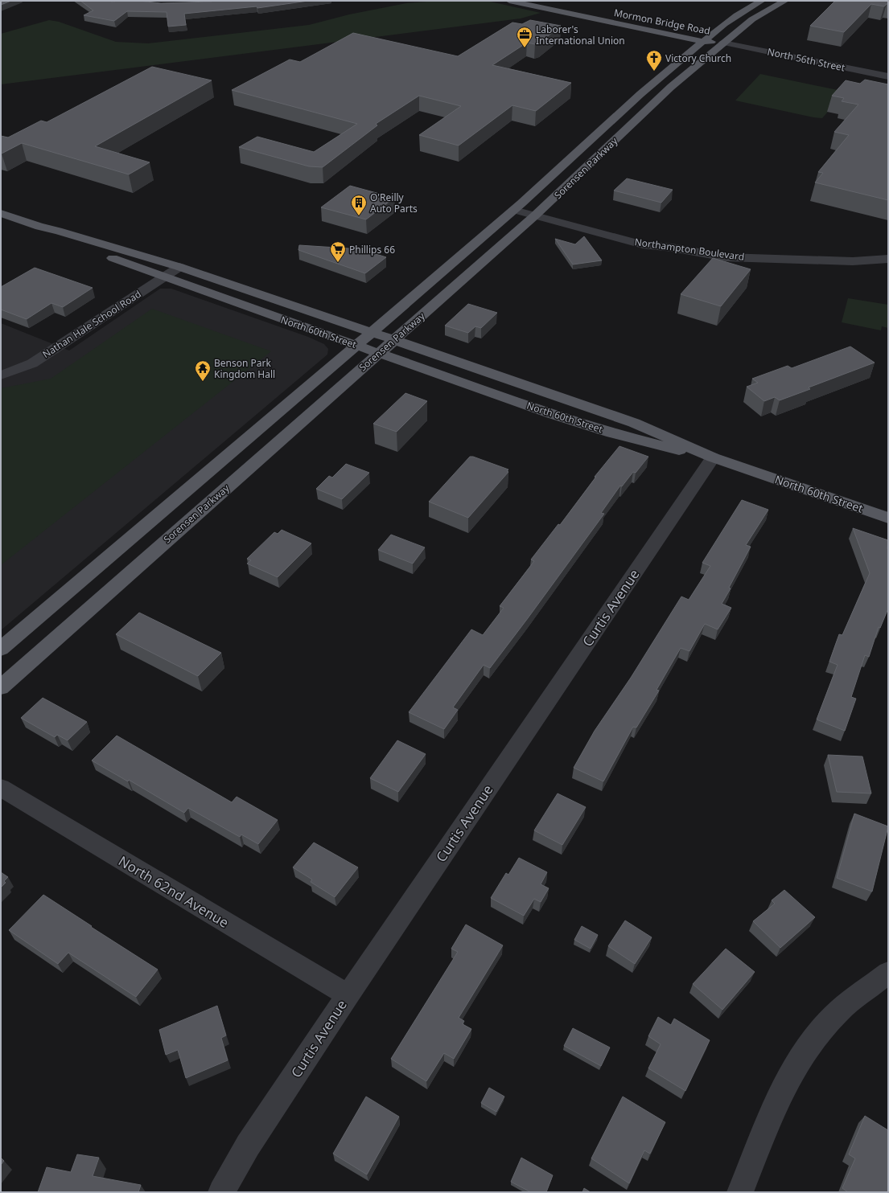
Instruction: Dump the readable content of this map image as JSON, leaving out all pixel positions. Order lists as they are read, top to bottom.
{
  "streets": {
    "main road": ["Mormon Bridge Road", "Sorensen Parkway", "North 60th Street"],
    "street": [
      "North 56th Street",
      "Northampton Boulevard",
      "Nathan Hale School Road",
      "Curtis Avenue",
      "North 62nd Avenue"
    ]
  },
  "crossings": [
    ["Mormon Bridge Road", "North 56th Street"],
    ["Mormon Bridge Road", "Sorensen Parkway"],
    ["North 56th Street", "Sorensen Parkway"],
    ["Sorensen Parkway", "Northampton Boulevard"],
    ["Sorensen Parkway", "North 60th Street"],
    ["Nathan Hale School Road", "North 60th Street"],
    ["North 60th Street", "Curtis Avenue"],
    ["Curtis Avenue", "North 62nd Avenue"]
  ],
  "places": {
    "office": ["Laborer's International Union"],
    "church": ["Victory Church"],
    "building": ["O'Reilly Auto Parts"],
    "supermarket": ["Phillips 66"],
    "temple": ["Benson Park Kingdom Hall"]
  }
}
